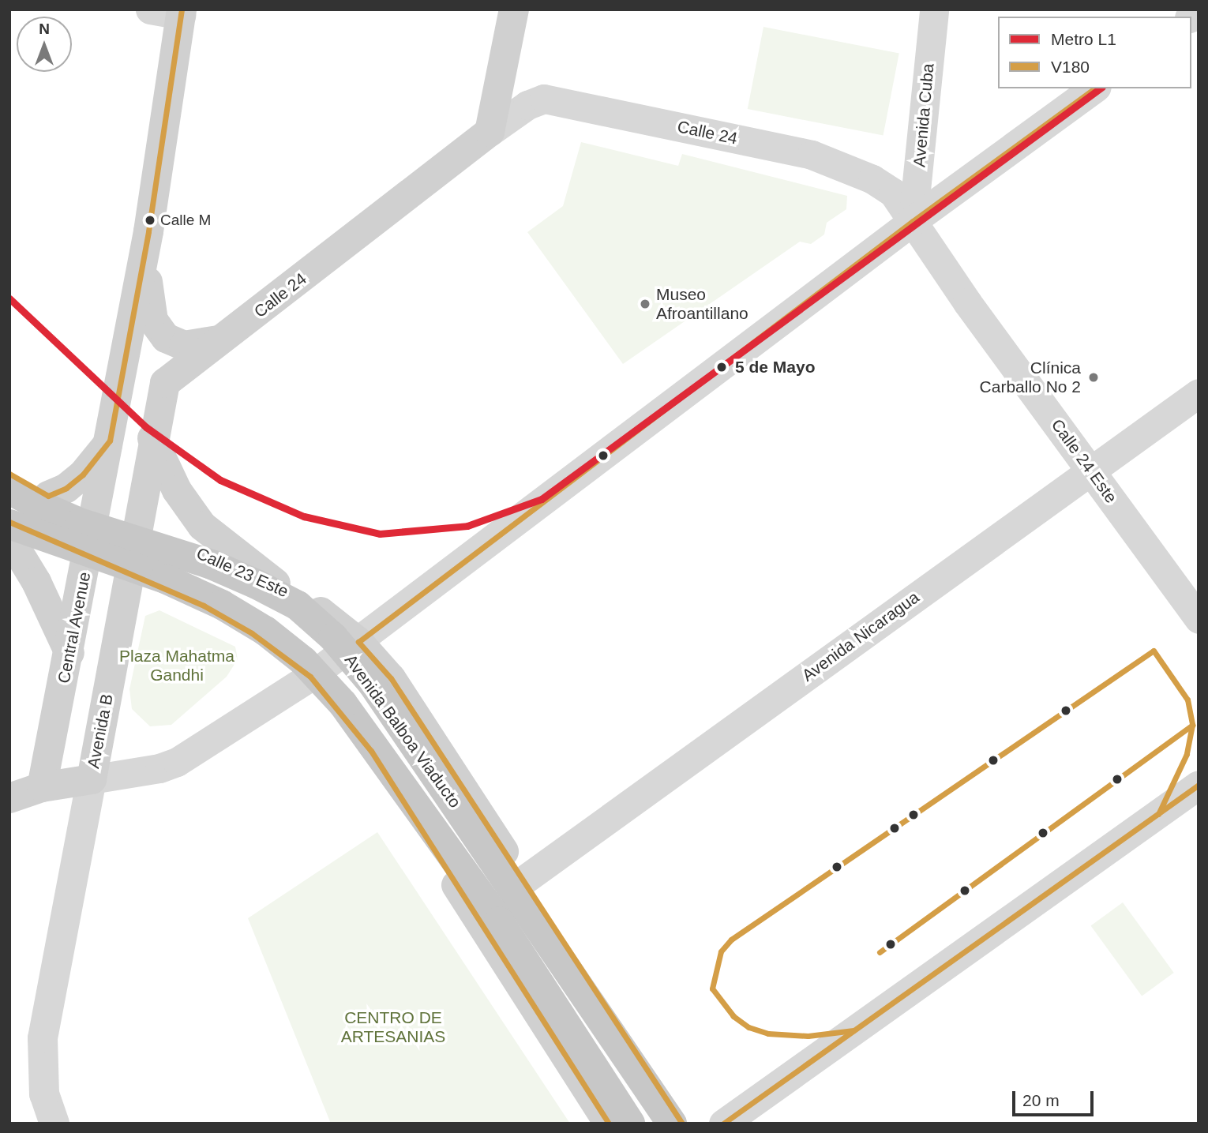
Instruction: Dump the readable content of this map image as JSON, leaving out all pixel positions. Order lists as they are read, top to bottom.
{
  "streets": {
    "highway": ["Avenida Balboa Viaducto"],
    "main road": [
      "Calle 24",
      "Calle 23 Este",
      "Central Avenue",
      "Avenida B"
    ],
    "street": ["Avenida Cuba", "Calle 24 Este", "Avenida Nicaragua"]
  },
  "crossings": [
    ["Avenida Cuba", "Calle 24"],
    ["Avenida Cuba", "Calle 24 Este"],
    ["Calle 24", "Calle 24 Este"],
    ["Calle 24", "Avenida B"],
    ["Calle 24 Este", "Avenida Nicaragua"],
    ["Calle 23 Este", "Central Avenue"],
    ["Calle 23 Este", "Avenida Nicaragua"],
    ["Calle 23 Este", "Avenida B"]
  ],
  "parks": ["Plaza Mahatma Gandhi", "CENTRO DE ARTESANIAS"],
  "places": [
    "Calle M",
    "Museo Afroantillano",
    "5 de Mayo",
    "Clínica Carballo No 2"
  ],
  "lines": ["transit line V180", "metro line L1"],
  "legend": ["Metro L1", "V180"],
  "scale_bar": "20 m",
  "north": "top"
}
